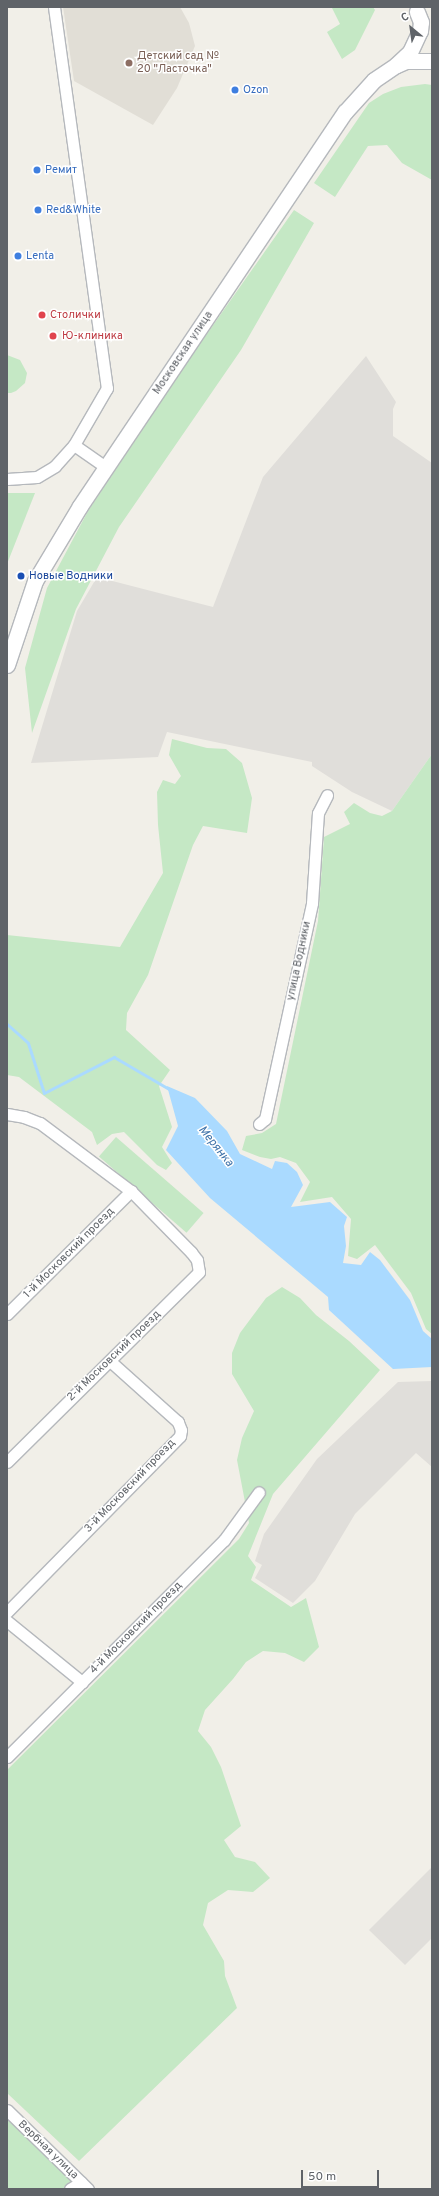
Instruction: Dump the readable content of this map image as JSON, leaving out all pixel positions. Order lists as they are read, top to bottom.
{
  "streets": {
    "main road": ["Московская улица"],
    "street": [
      "улица Водники",
      "1-й Московский проезд",
      "2-й Московский проезд",
      "3-й Московский проезд",
      "4-й Московский проезд",
      "Вербная улица"
    ]
  },
  "crossings": [
    ["1-й Московский проезд", "2-й Московский проезд"],
    ["2-й Московский проезд", "3-й Московский проезд"]
  ],
  "water": ["Мерянка"],
  "places": [
    "Детский сад № 20 \"Ласточка\"",
    "Ozon",
    "Ремит",
    "Red&White",
    "Lenta",
    "Столички",
    "Ю-клиника",
    "Новые Водники"
  ],
  "scale_bar": "50 m",
  "north": "top left"
}
